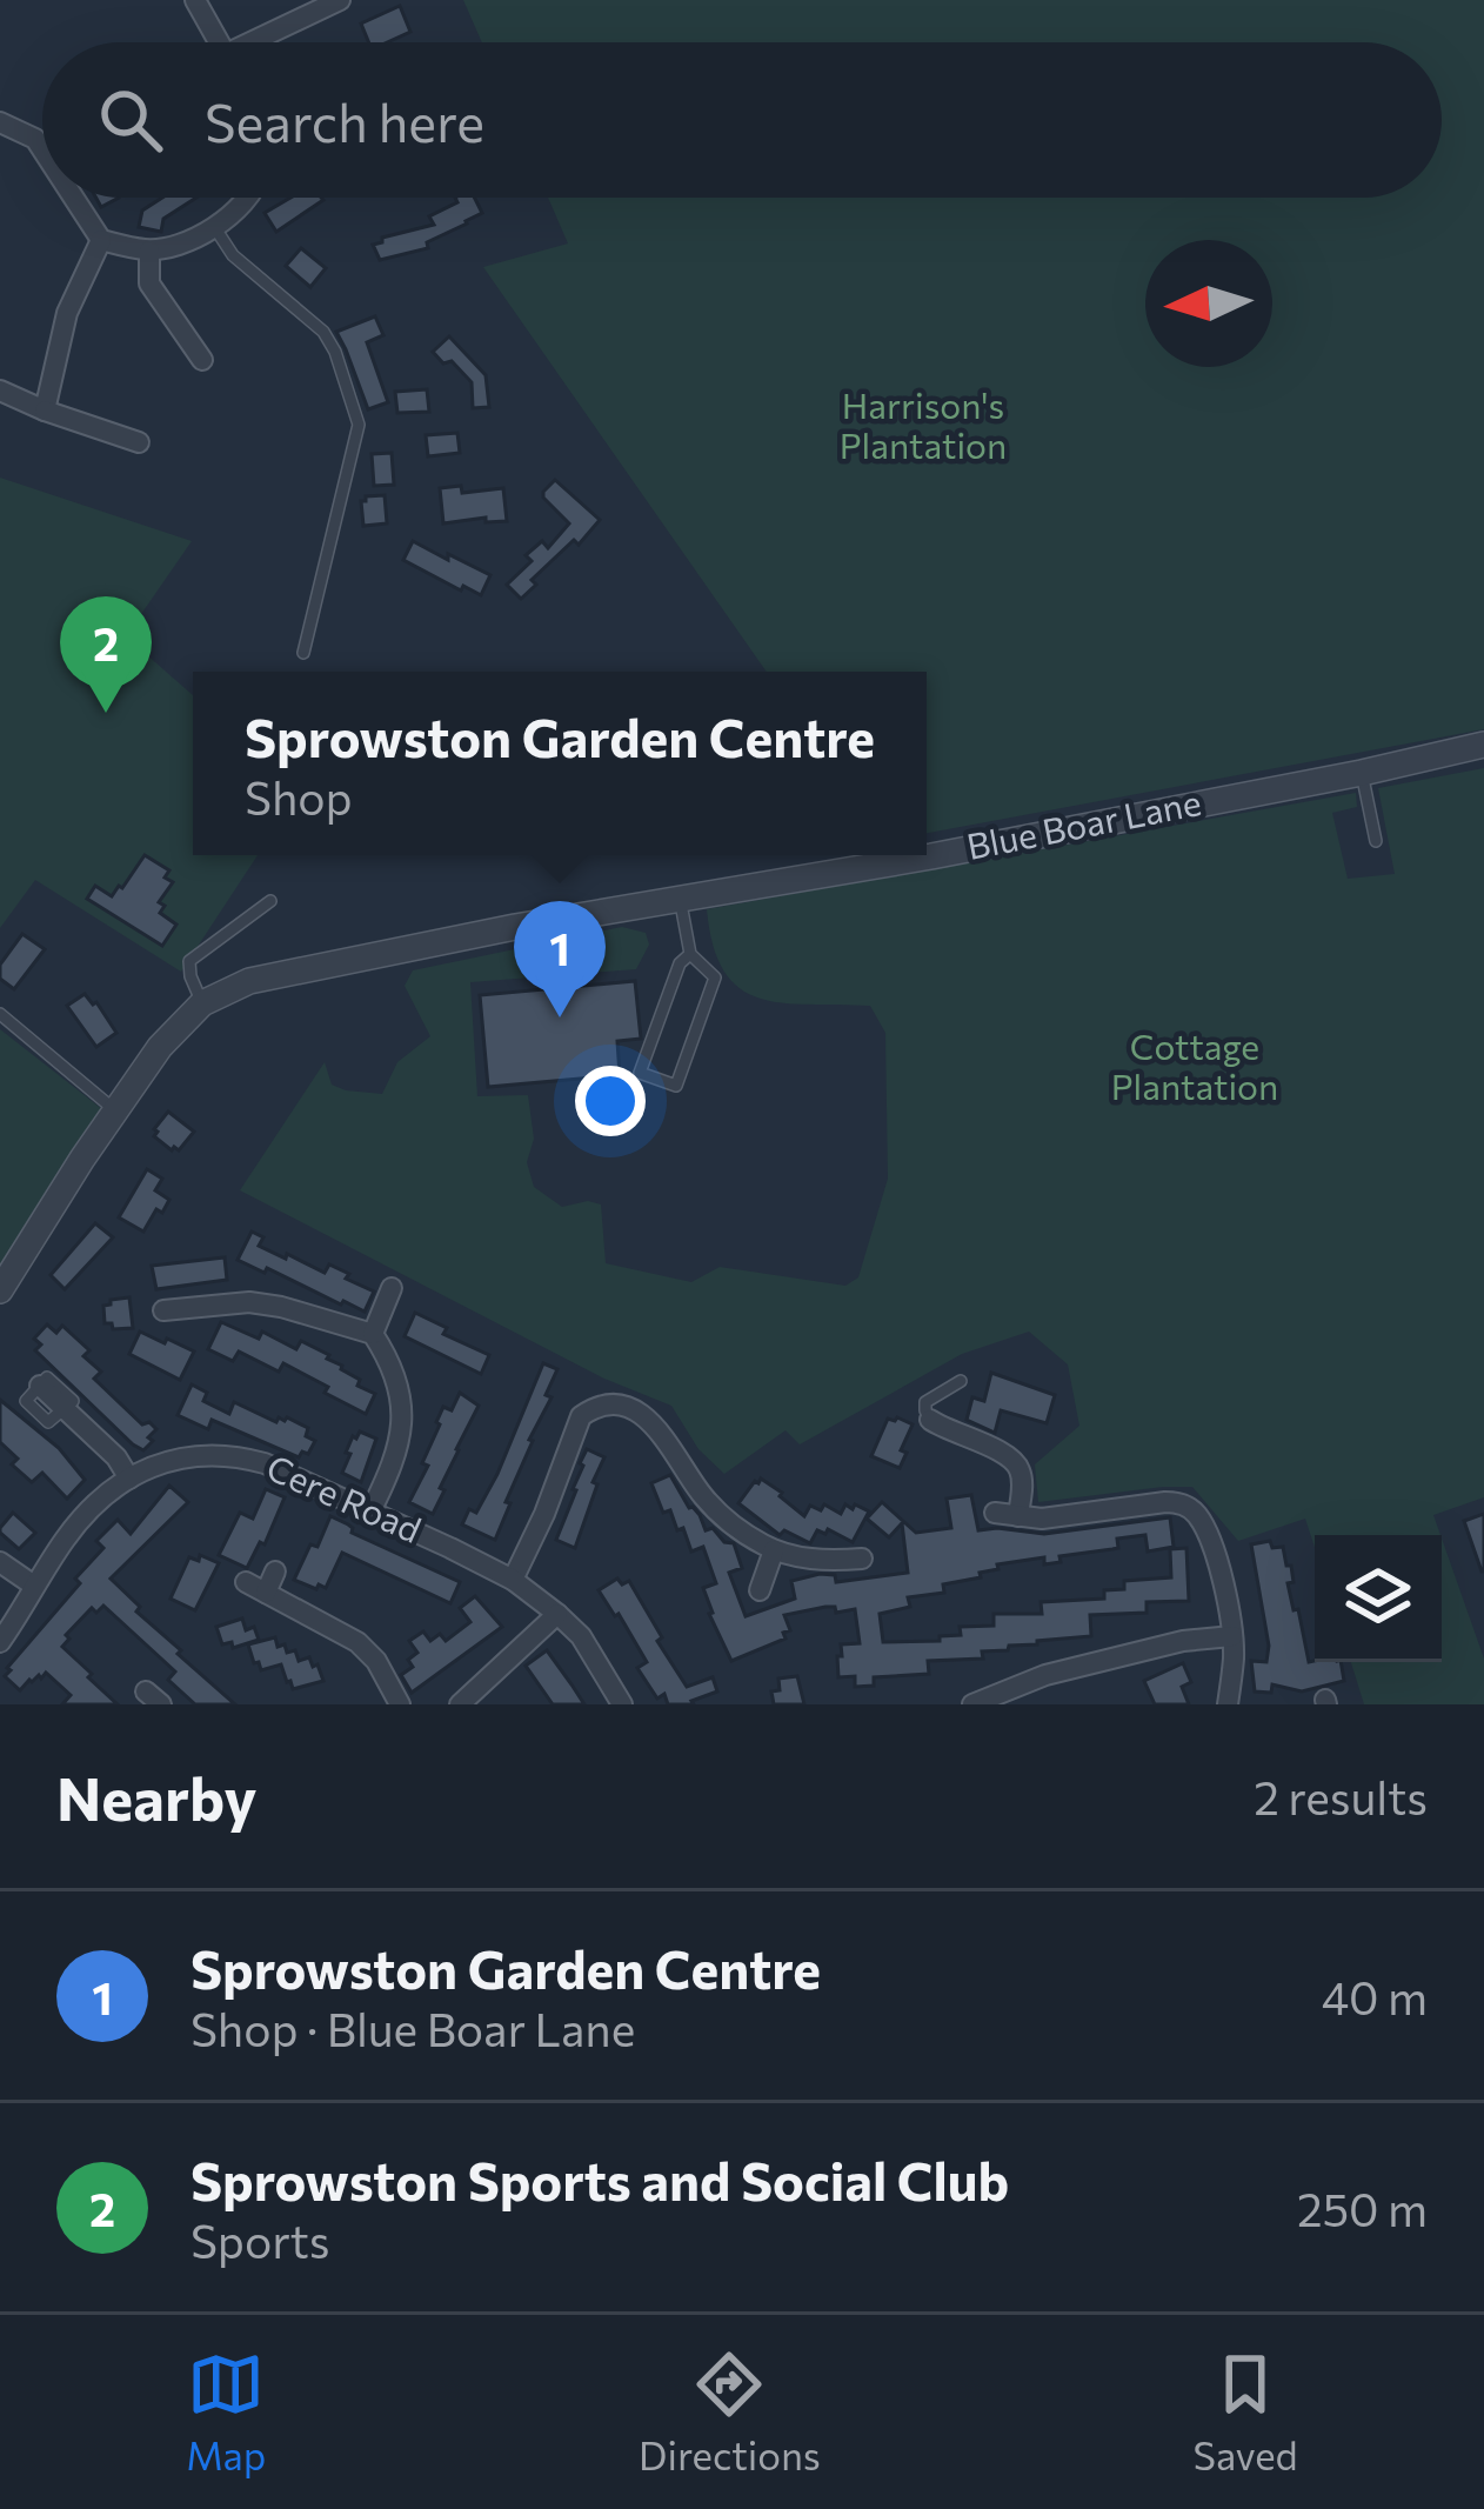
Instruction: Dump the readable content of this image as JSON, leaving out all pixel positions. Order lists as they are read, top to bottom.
{
  "streets": {
    "street": ["Blue Boar Lane", "Cere Road"]
  },
  "parks": ["Harrison's Plantation", "Cottage Plantation"],
  "north": "left",
  "page": {
    "search": "Search here",
    "pins": ["2", "1"],
    "popup": ["Sprowston Garden Centre", "Shop"],
    "heading": ["Nearby", "2 results"],
    "list": [
      {
        "mark": "1",
        "name": "Sprowston Garden Centre",
        "note": "Shop · Blue Boar Lane",
        "value": "40 m"
      },
      {
        "mark": "2",
        "name": "Sprowston Sports and Social Club",
        "note": "Sports",
        "value": "250 m"
      }
    ],
    "nav": ["Map", "Directions", "Saved"]
  }
}
